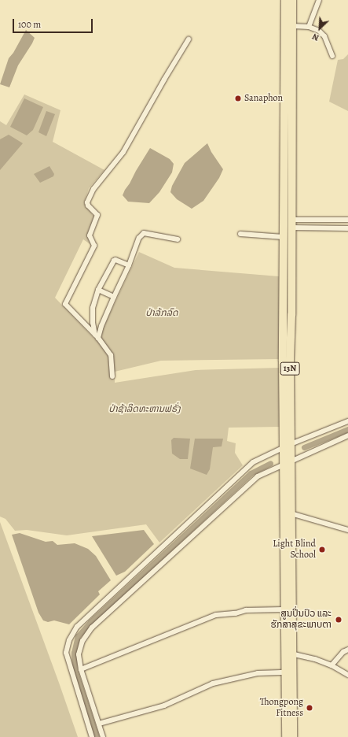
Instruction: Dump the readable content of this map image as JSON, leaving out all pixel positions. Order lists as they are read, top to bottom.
{
  "streets": {
    "highway": ["13N"]
  },
  "parks": ["ປ່າລ້ກລົດ", "ປ່າຊ້າລິດທະຫານຟຣັ່ງ"],
  "places": [
    "Sanaphon",
    "Light Blind School",
    "ສູນປິ່ນປົວ ແລະ ຮັກສາສຸຂະພາບຕາ",
    "Thongpong Fitness"
  ],
  "scale_bar": "100 m",
  "north": "bottom left"
}
